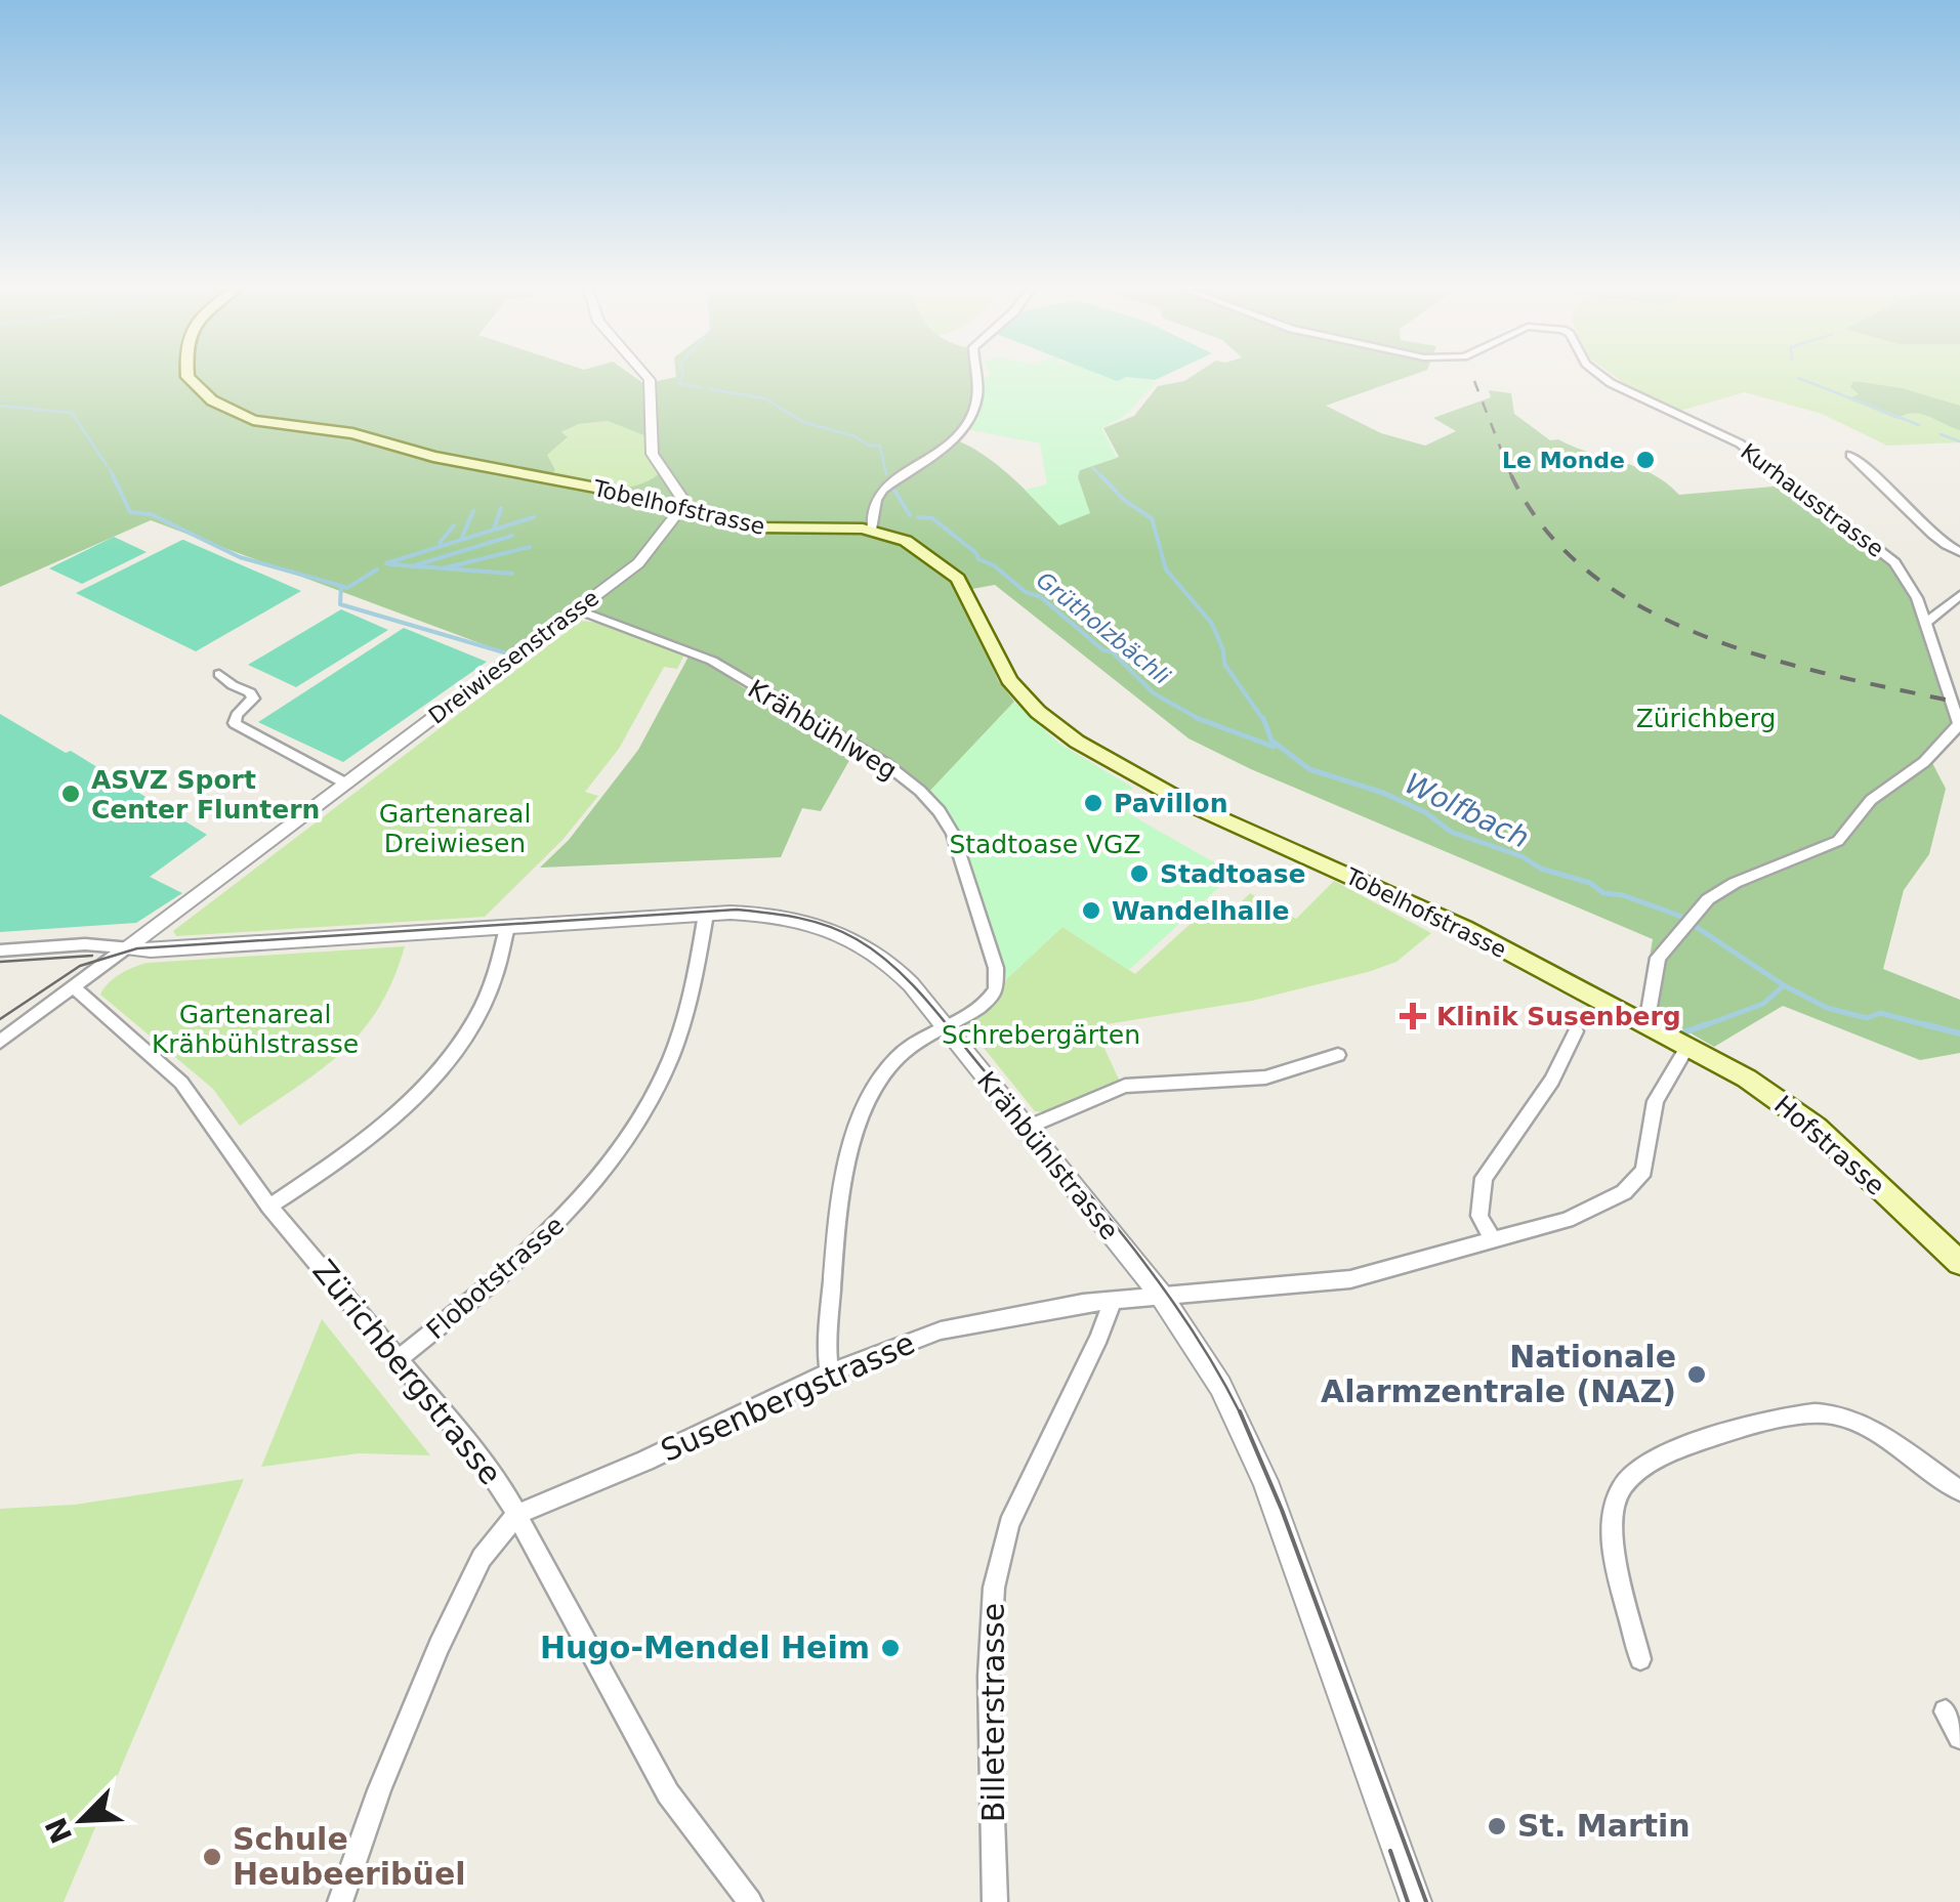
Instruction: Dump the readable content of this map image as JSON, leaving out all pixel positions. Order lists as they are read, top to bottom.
{
  "streets": {
    "main road": ["Tobelhofstrasse", "Hofstrasse"],
    "street": [
      "Kurhausstrasse",
      "Dreiwiesenstrasse",
      "Krähbühlweg",
      "Krähbühlstrasse",
      "Flobotstrasse",
      "Zürichbergstrasse",
      "Susenbergstrasse",
      "Billeterstrasse"
    ]
  },
  "crossings": [
    ["Tobelhofstrasse", "Dreiwiesenstrasse"],
    ["Tobelhofstrasse", "Hofstrasse"],
    ["Tobelhofstrasse", "Susenbergstrasse"],
    ["Dreiwiesenstrasse", "Krähbühlweg"],
    ["Dreiwiesenstrasse", "Krähbühlstrasse"],
    ["Krähbühlweg", "Krähbühlstrasse"],
    ["Krähbühlweg", "Susenbergstrasse"],
    ["Hofstrasse", "Susenbergstrasse"],
    ["Krähbühlstrasse", "Flobotstrasse"],
    ["Krähbühlstrasse", "Susenbergstrasse"],
    ["Flobotstrasse", "Zürichbergstrasse"],
    ["Zürichbergstrasse", "Susenbergstrasse"],
    ["Susenbergstrasse", "Billeterstrasse"]
  ],
  "water": ["Grütholzbächli", "Wolfbach"],
  "parks": [
    "Zürichberg",
    "Gartenareal Dreiwiesen",
    "Stadtoase VGZ",
    "Gartenareal Krähbühlstrasse",
    "Schrebergärten"
  ],
  "places": {
    "other": [
      "Le Monde",
      "ASVZ Sport Center Fluntern",
      "Pavillon",
      "Stadtoase",
      "Wandelhalle",
      "Nationale Alarmzentrale (NAZ)",
      "Hugo-Mendel Heim",
      "St. Martin",
      "Schule Heubeeribüel"
    ],
    "health": ["Klinik Susenberg"]
  },
  "north": "bottom left"
}
